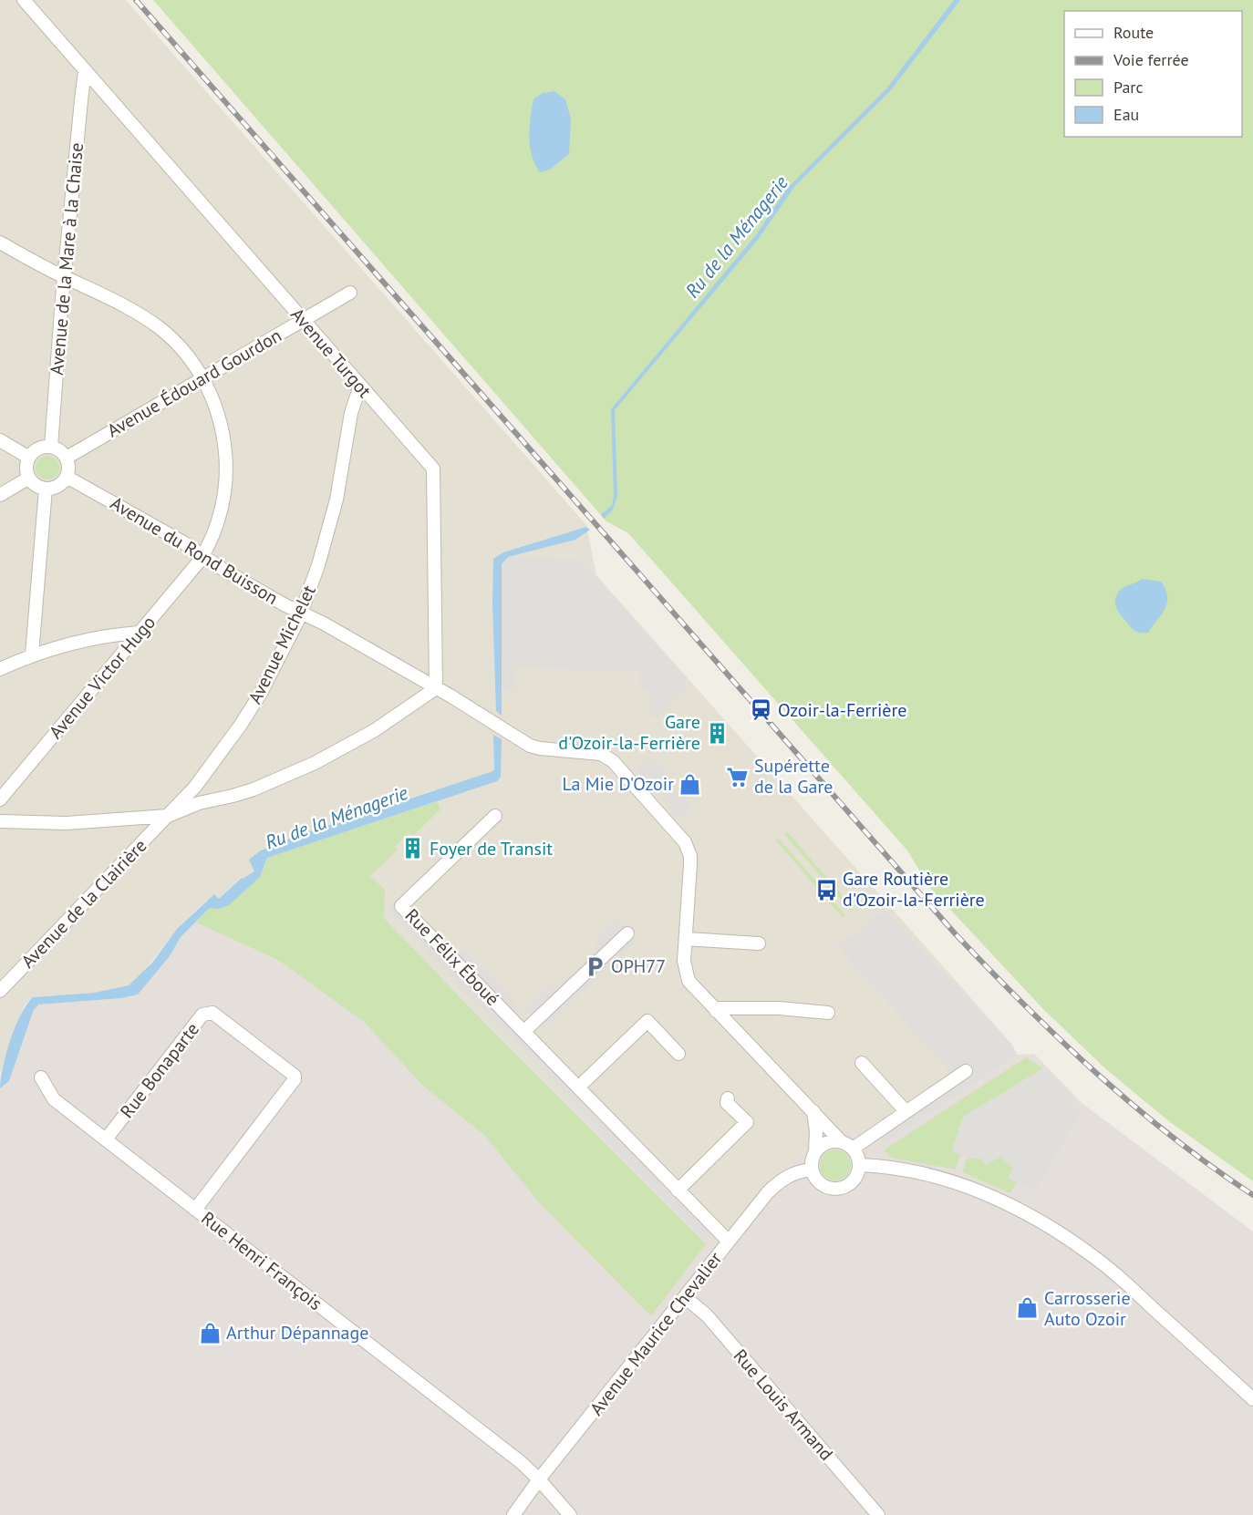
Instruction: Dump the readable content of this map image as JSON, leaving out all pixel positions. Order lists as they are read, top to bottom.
{
  "streets": {
    "street": [
      "Avenue de la Mare à la Chaise",
      "Avenue Turgot",
      "Avenue Édouard Gourdon",
      "Avenue du Rond Buisson",
      "Avenue Michelet",
      "Avenue Victor Hugo",
      "Avenue de la Clairière",
      "Rue Félix Éboué",
      "Rue Bonaparte",
      "Rue Henri François",
      "Avenue Maurice Chevalier",
      "Rue Louis Armand"
    ]
  },
  "crossings": [
    ["Avenue de la Mare à la Chaise", "Avenue Turgot"],
    ["Avenue de la Mare à la Chaise", "Avenue Édouard Gourdon"],
    ["Avenue de la Mare à la Chaise", "Avenue du Rond Buisson"],
    ["Avenue de la Mare à la Chaise", "Avenue Victor Hugo"],
    ["Avenue Turgot", "Avenue Édouard Gourdon"],
    ["Avenue Turgot", "Avenue du Rond Buisson"],
    ["Avenue Turgot", "Avenue Michelet"],
    ["Avenue Édouard Gourdon", "Avenue du Rond Buisson"],
    ["Avenue Édouard Gourdon", "Avenue Victor Hugo"],
    ["Avenue du Rond Buisson", "Avenue Michelet"],
    ["Avenue du Rond Buisson", "Avenue Victor Hugo"],
    ["Avenue du Rond Buisson", "Avenue Maurice Chevalier"],
    ["Avenue Michelet", "Avenue de la Clairière"],
    ["Rue Félix Éboué", "Avenue Maurice Chevalier"],
    ["Rue Bonaparte", "Rue Henri François"],
    ["Rue Henri François", "Avenue Maurice Chevalier"],
    ["Avenue Maurice Chevalier", "Rue Louis Armand"]
  ],
  "water": ["Ru de la Ménagerie"],
  "places": {
    "station": ["Ozoir-la-Ferrière"],
    "building": ["Gare d'Ozoir-la-Ferrière", "Foyer de Transit"],
    "supermarket": ["Supérette de la Gare"],
    "shop": ["La Mie D'Ozoir", "Carrosserie Auto Ozoir", "Arthur Dépannage"],
    "bus stop": ["Gare Routière d'Ozoir-la-Ferrière"],
    "parking": ["OPH77"]
  },
  "legend": [
    "Route",
    "Voie ferrée",
    "Parc",
    "Eau"
  ]
}
